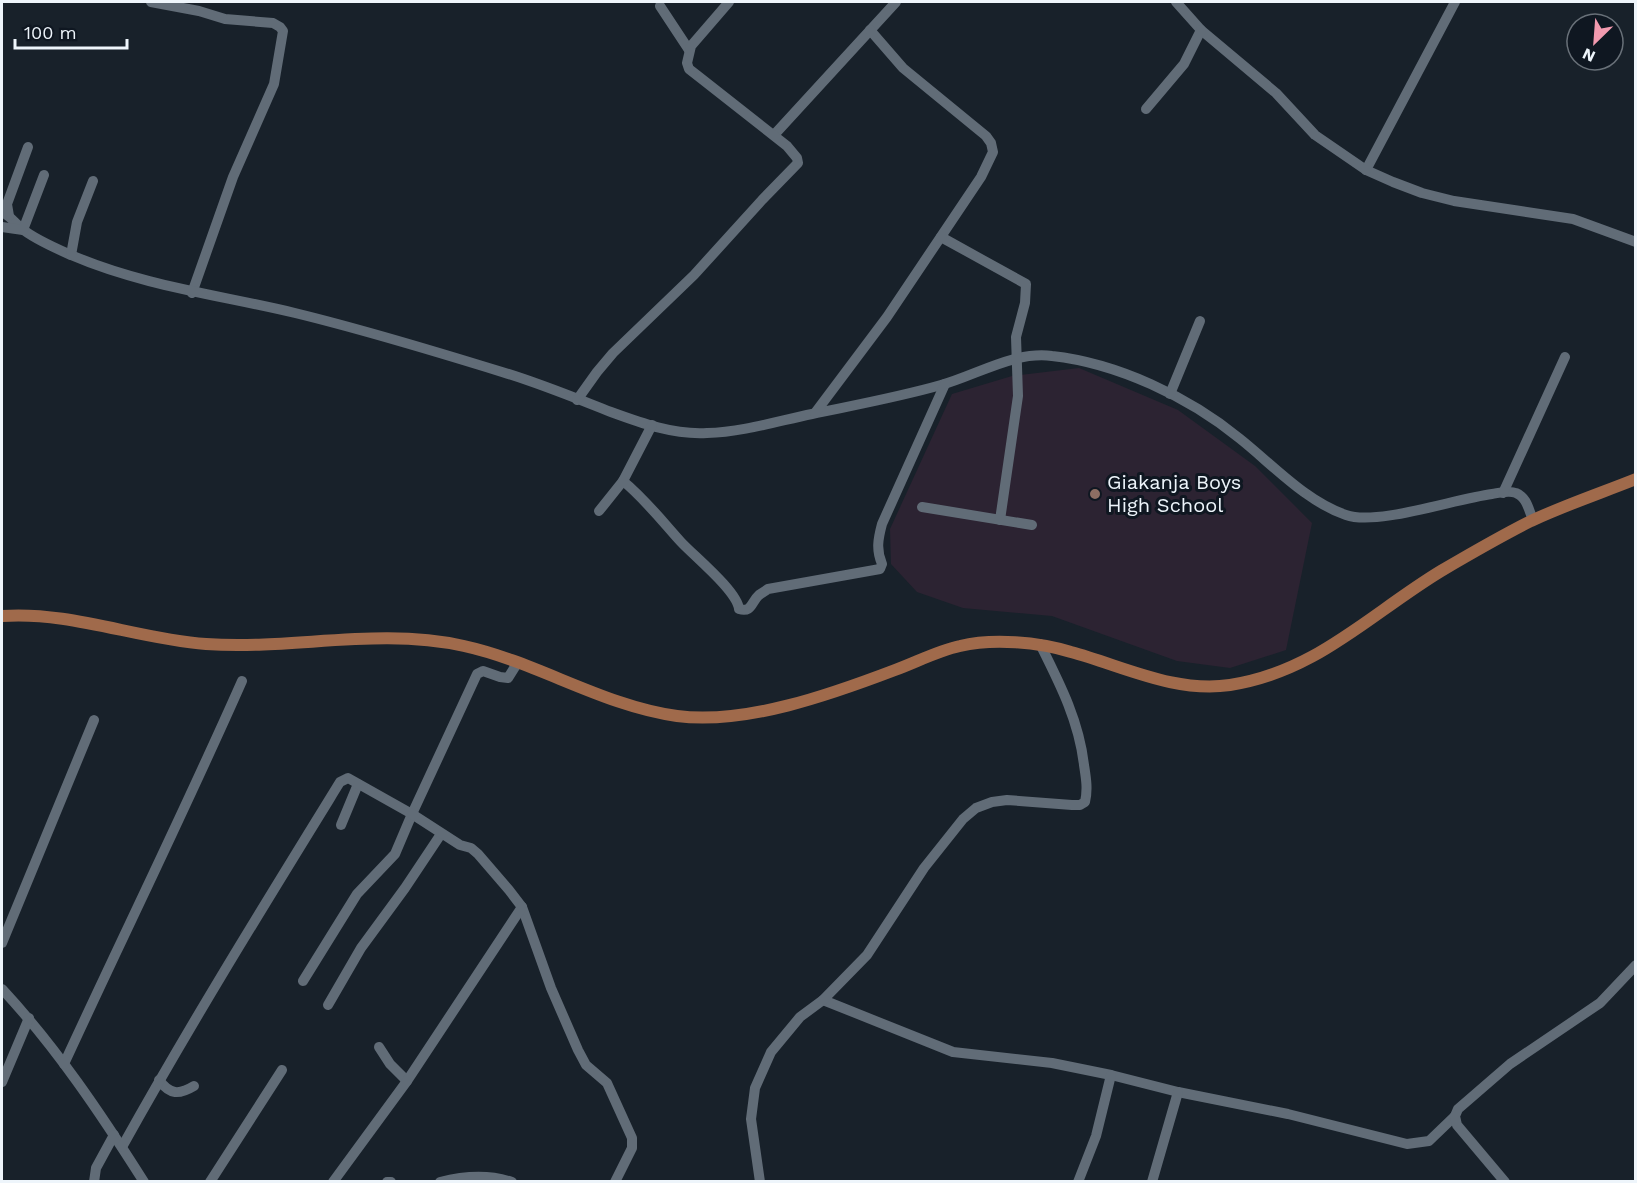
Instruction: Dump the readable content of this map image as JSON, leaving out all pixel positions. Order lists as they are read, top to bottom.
{
  "places": ["Giakanja Boys High School"],
  "scale_bar": "100 m",
  "north": "bottom left"
}
